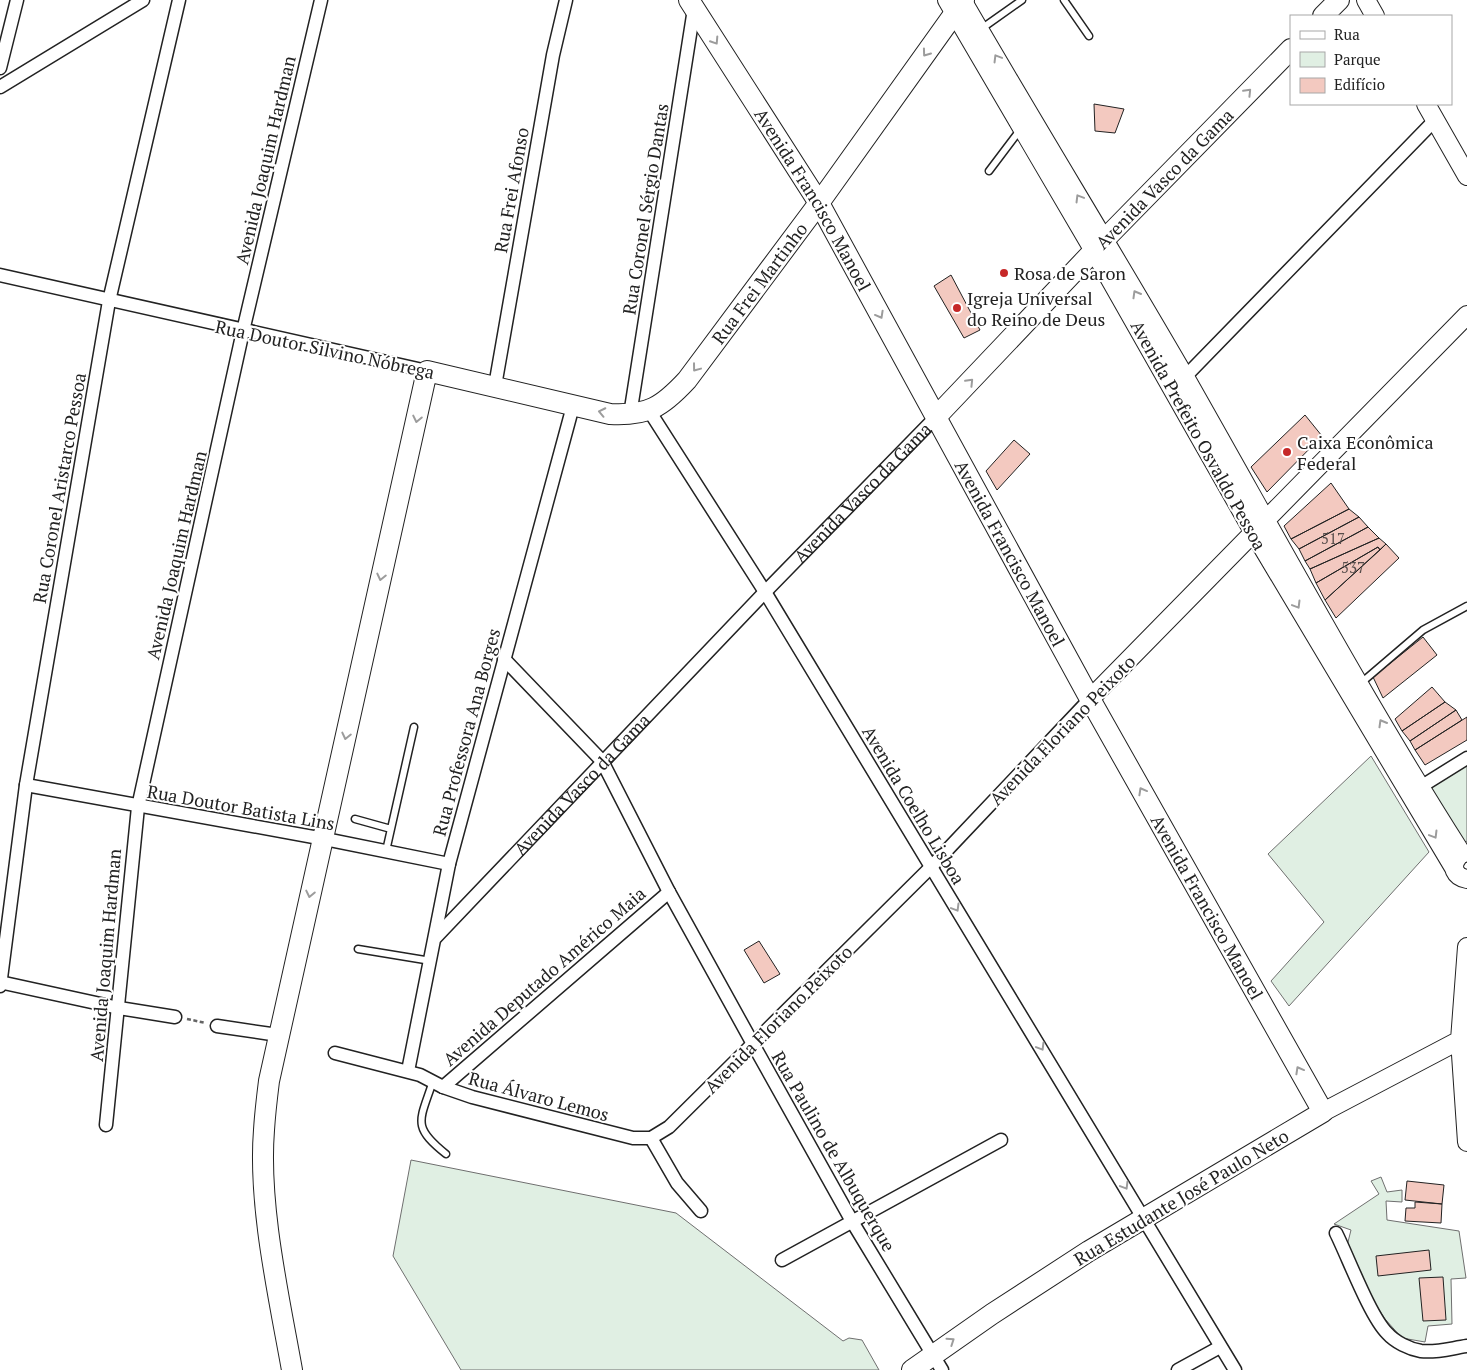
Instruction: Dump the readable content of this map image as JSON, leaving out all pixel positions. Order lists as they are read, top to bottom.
{
  "streets": {
    "main road": [
      "Avenida Vasco da Gama",
      "Avenida Francisco Manoel",
      "Rua Frei Martinho",
      "Rua Doutor Silvino Nóbrega",
      "Rua Estudante José Paulo Neto"
    ],
    "street": [
      "Avenida Joaquim Hardman",
      "Rua Frei Afonso",
      "Rua Coronel Sérgio Dantas",
      "Avenida Prefeito Osvaldo Pessoa",
      "Rua Coronel Aristarco Pessoa",
      "Avenida Floriano Peixoto",
      "Rua Professora Ana Borges",
      "Avenida Coelho Lisboa",
      "Rua Doutor Batista Lins",
      "Avenida Deputado Américo Maia",
      "Rua Álvaro Lemos",
      "Rua Paulino de Albuquerque"
    ]
  },
  "crossings": [
    ["Avenida Joaquim Hardman", "Rua Doutor Silvino Nóbrega"],
    ["Avenida Joaquim Hardman", "Rua Doutor Batista Lins"],
    ["Avenida Vasco da Gama", "Avenida Francisco Manoel"],
    ["Avenida Vasco da Gama", "Avenida Prefeito Osvaldo Pessoa"],
    ["Avenida Vasco da Gama", "Rua Professora Ana Borges"],
    ["Avenida Vasco da Gama", "Avenida Coelho Lisboa"],
    ["Avenida Vasco da Gama", "Rua Paulino de Albuquerque"],
    ["Rua Frei Afonso", "Rua Doutor Silvino Nóbrega"],
    ["Avenida Francisco Manoel", "Rua Coronel Sérgio Dantas"],
    ["Avenida Francisco Manoel", "Rua Frei Martinho"],
    ["Avenida Francisco Manoel", "Avenida Floriano Peixoto"],
    ["Avenida Francisco Manoel", "Rua Estudante José Paulo Neto"],
    ["Rua Coronel Sérgio Dantas", "Rua Doutor Silvino Nóbrega"],
    ["Rua Frei Martinho", "Rua Doutor Silvino Nóbrega"],
    ["Rua Frei Martinho", "Avenida Prefeito Osvaldo Pessoa"],
    ["Rua Frei Martinho", "Avenida Coelho Lisboa"],
    ["Rua Doutor Silvino Nóbrega", "Rua Coronel Aristarco Pessoa"],
    ["Rua Doutor Silvino Nóbrega", "Rua Professora Ana Borges"],
    ["Rua Doutor Silvino Nóbrega", "Avenida Coelho Lisboa"],
    ["Avenida Prefeito Osvaldo Pessoa", "Avenida Floriano Peixoto"],
    ["Rua Coronel Aristarco Pessoa", "Rua Doutor Batista Lins"],
    ["Avenida Floriano Peixoto", "Avenida Coelho Lisboa"],
    ["Avenida Floriano Peixoto", "Rua Álvaro Lemos"],
    ["Avenida Floriano Peixoto", "Rua Paulino de Albuquerque"],
    ["Rua Professora Ana Borges", "Rua Doutor Batista Lins"],
    ["Rua Professora Ana Borges", "Rua Álvaro Lemos"],
    ["Rua Professora Ana Borges", "Rua Paulino de Albuquerque"],
    ["Avenida Coelho Lisboa", "Rua Estudante José Paulo Neto"],
    ["Avenida Deputado Américo Maia", "Rua Álvaro Lemos"],
    ["Avenida Deputado Américo Maia", "Rua Paulino de Albuquerque"],
    ["Rua Paulino de Albuquerque", "Rua Estudante José Paulo Neto"]
  ],
  "one_way": ["Avenida Vasco da Gama", "Rua Frei Martinho", "Avenida Coelho Lisboa"],
  "places": ["Rosa de Saron", "Igreja Universal do Reino de Deus", "Caixa Econômica Federal"],
  "house_numbers": ["517", "537"],
  "legend": ["Rua", "Parque", "Edifício"]
}
